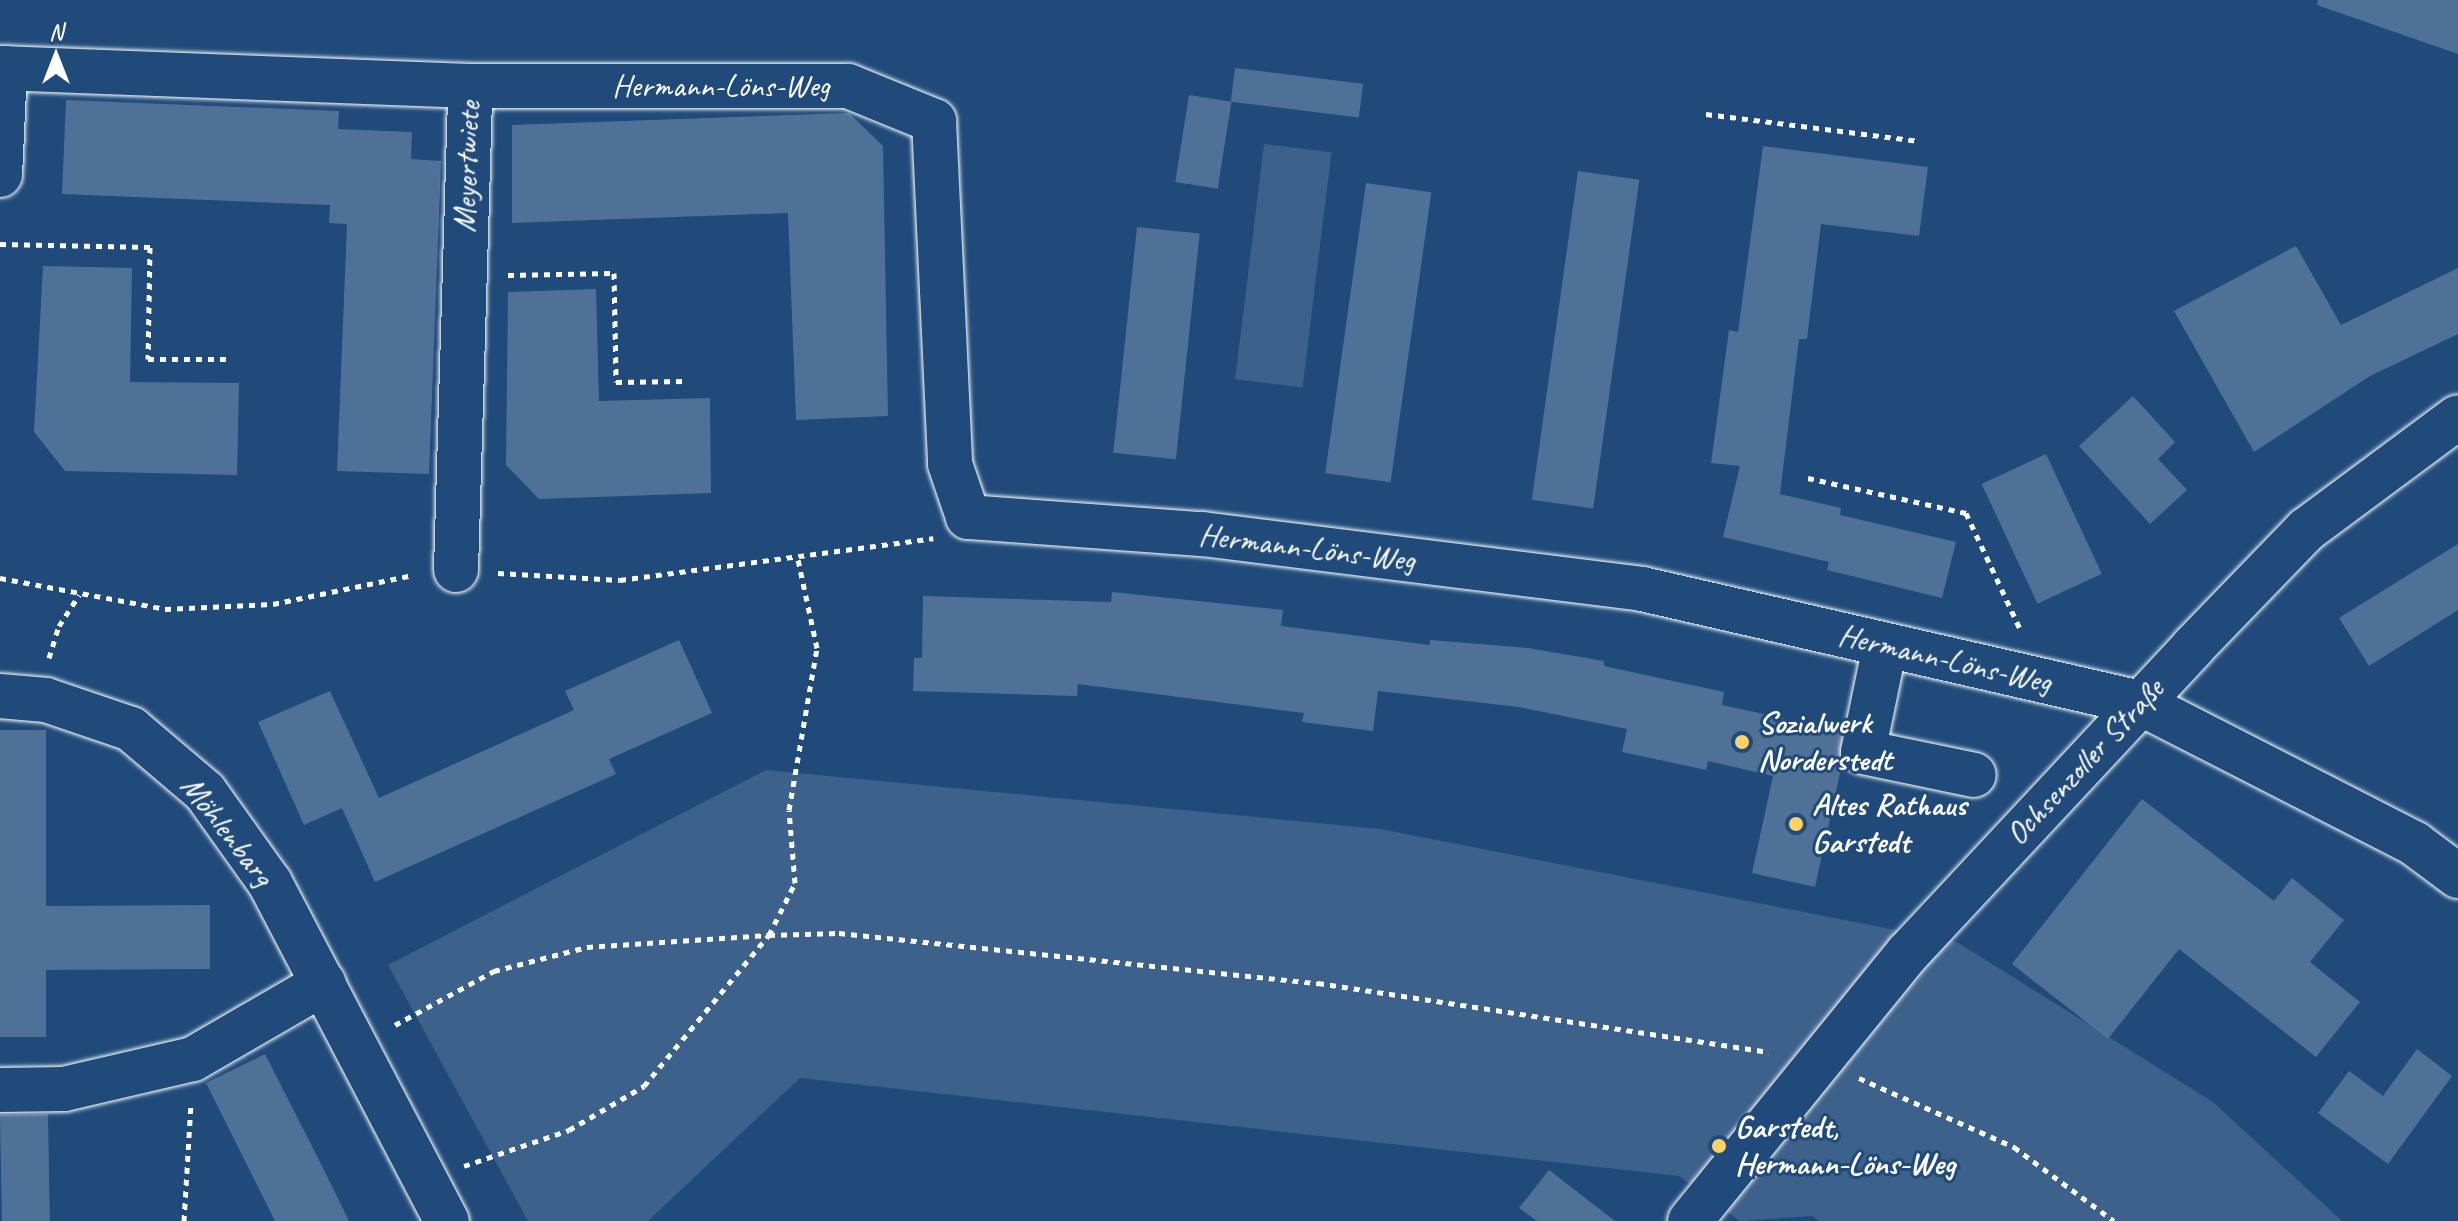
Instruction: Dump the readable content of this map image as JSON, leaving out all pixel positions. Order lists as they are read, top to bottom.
{
  "streets": {
    "street": [
      "Hermann-Löns-Weg",
      "Meyertwiete",
      "Ochsenzoller Straße",
      "Möhlenbarg"
    ]
  },
  "crossings": [
    ["Hermann-Löns-Weg", "Meyertwiete"],
    ["Hermann-Löns-Weg", "Ochsenzoller Straße"]
  ],
  "places": ["Sozialwerk Norderstedt", "Altes Rathaus Garstedt", "Garstedt, Hermann-Löns-Weg"],
  "north": "top"
}
